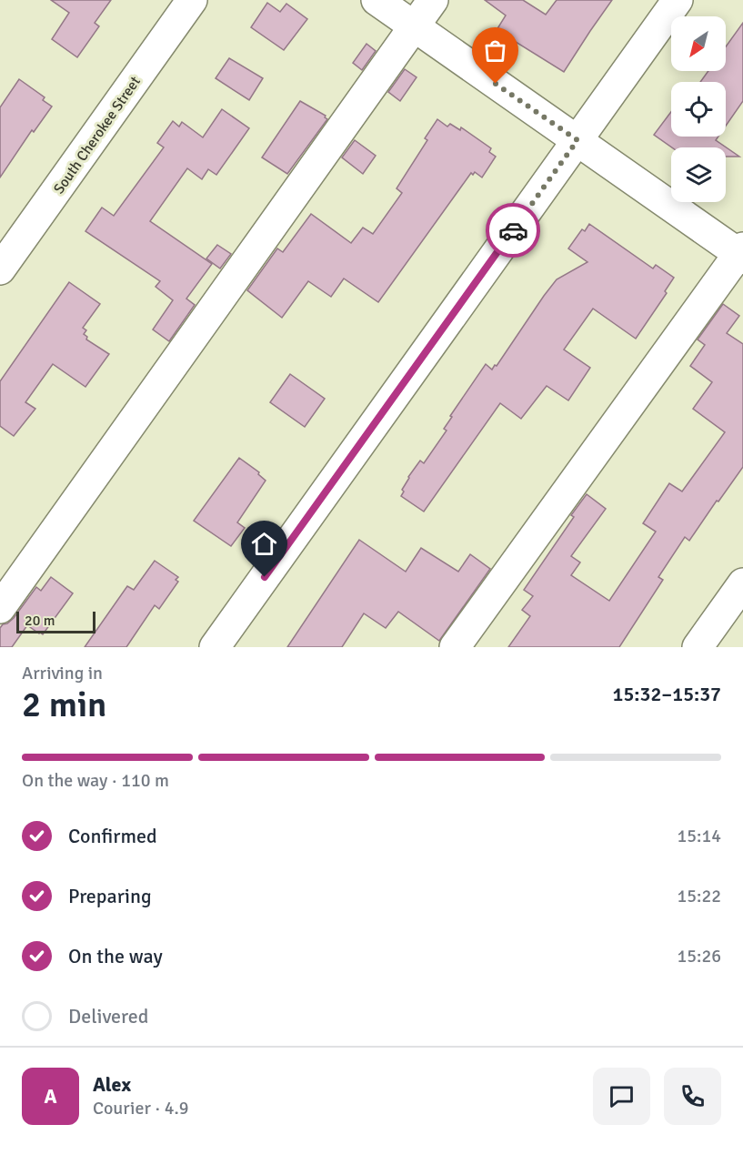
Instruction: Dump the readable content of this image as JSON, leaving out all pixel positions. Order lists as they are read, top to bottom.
{
  "streets": {
    "street": ["South Cherokee Street"]
  },
  "scale_bar": "20 m",
  "north": "bottom left",
  "page": {
    "scale": "20 m",
    "heading": ["2 min", "Arriving in", "15:32–15:37"],
    "panel": ["Alex", "Courier · 4.9"],
    "bar": "On the way · 110 m",
    "list": [
      ["Confirmed", "15:14"],
      ["Preparing", "15:22"],
      ["On the way", "15:26"],
      "Delivered"
    ],
    "round": "A"
  }
}
